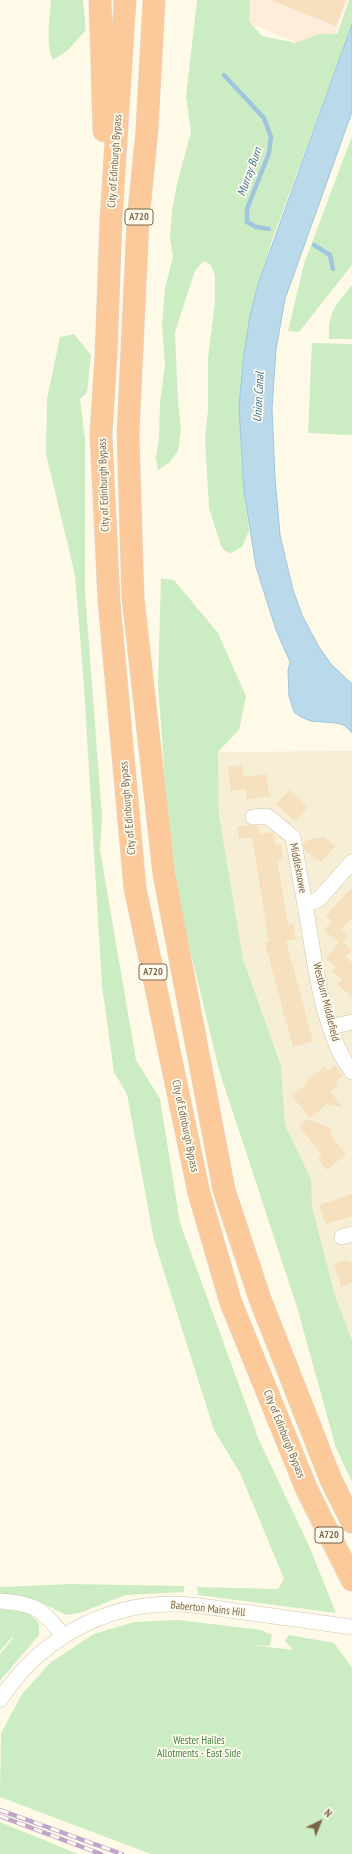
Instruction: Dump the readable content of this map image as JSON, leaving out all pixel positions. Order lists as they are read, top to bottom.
{
  "streets": {
    "highway": ["City of Edinburgh Bypass", "A720"],
    "street": ["Middleknowe", "Westburn Middlefield", "Baberton Mains Hill"]
  },
  "crossings": [
    ["City of Edinburgh Bypass", "A720"],
    ["Middleknowe", "Westburn Middlefield"]
  ],
  "water": ["Murray Burn", "Union Canal"],
  "parks": ["Wester Hailes Allotments - East Side"],
  "north": "top right"
}
